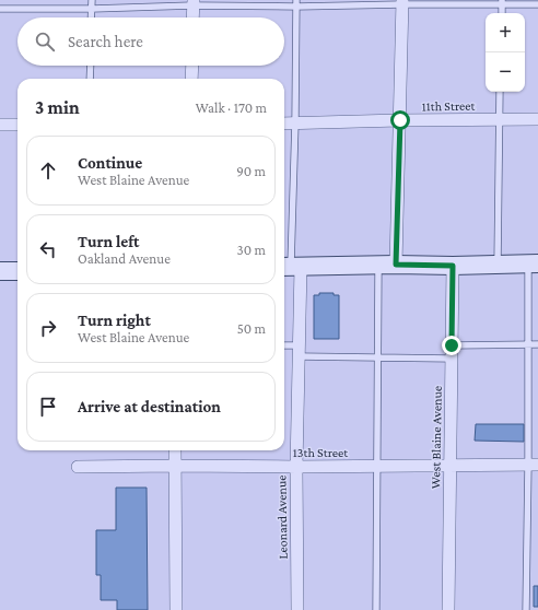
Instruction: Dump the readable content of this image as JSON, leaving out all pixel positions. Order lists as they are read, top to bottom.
{
  "streets": {
    "street": [
      "11th Street",
      "West Blaine Avenue",
      "13th Street",
      "Leonard Avenue"
    ]
  },
  "crossings": [
    ["West Blaine Avenue", "13th Street"],
    ["13th Street", "Leonard Avenue"]
  ],
  "page": {
    "map_buttons": ["+", "−"],
    "search": "Search here",
    "heading": ["3 min", "Walk · 170 m"],
    "list": [
      ["Continue", "West Blaine Avenue", "90 m"],
      ["Turn left", "Oakland Avenue", "30 m"],
      ["Turn right", "West Blaine Avenue", "50 m"],
      "Arrive at destination"
    ]
  }
}
